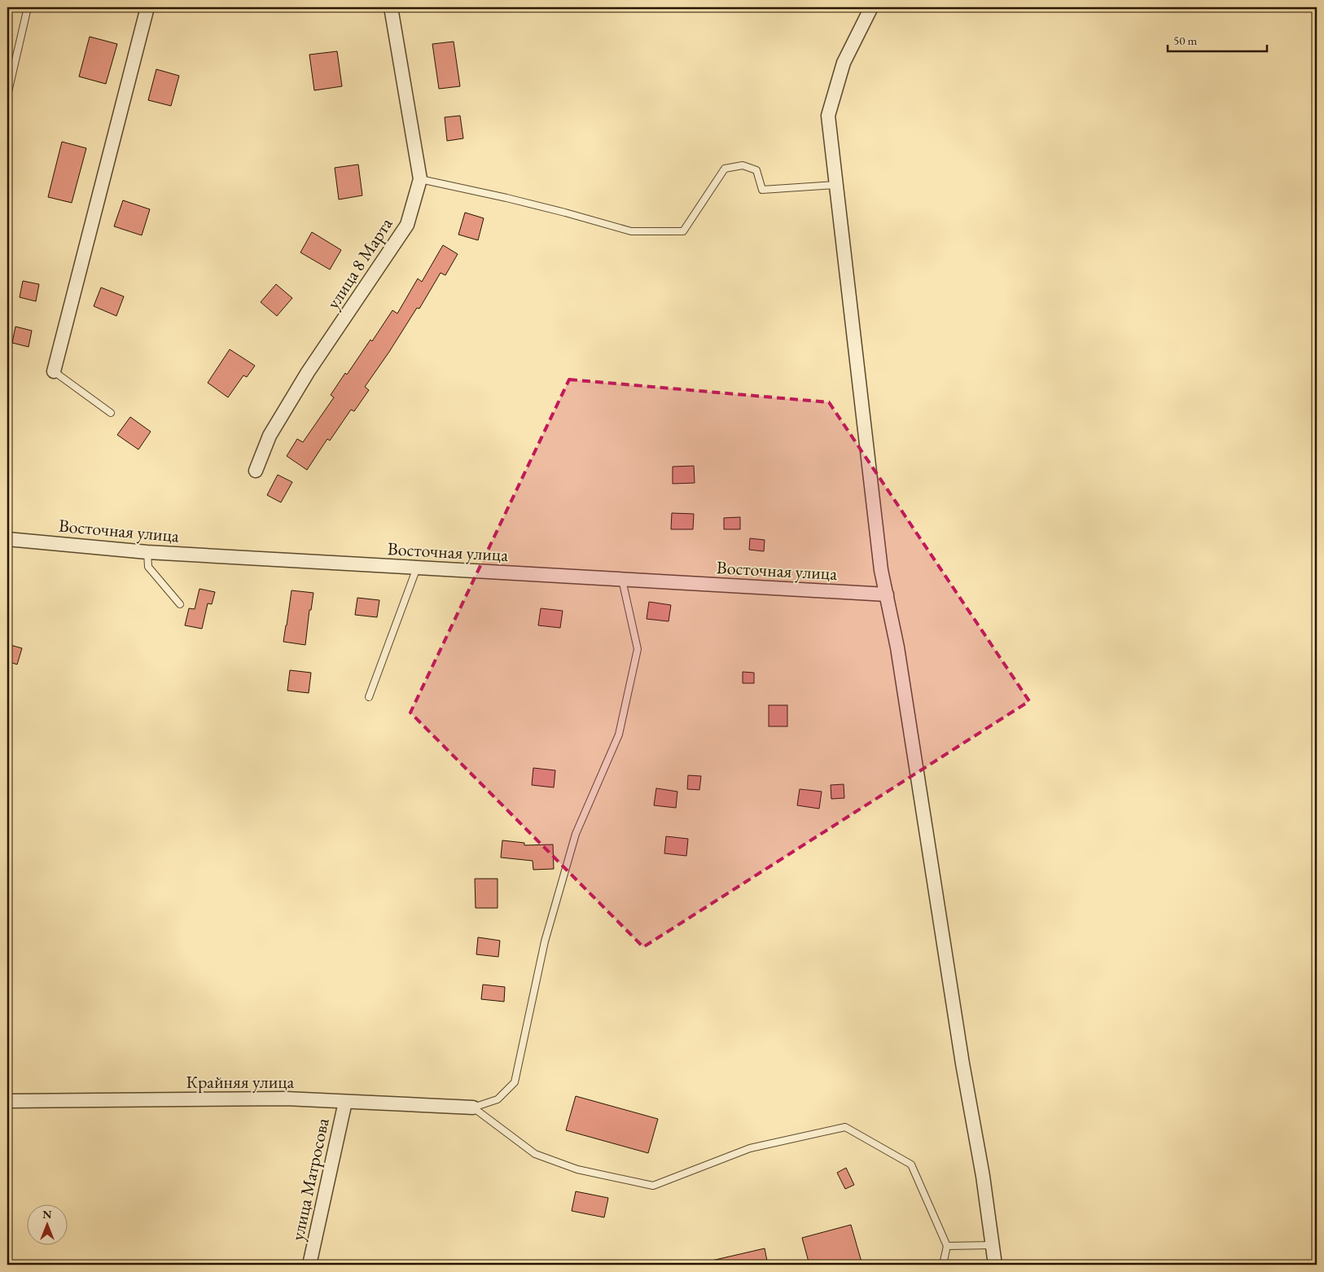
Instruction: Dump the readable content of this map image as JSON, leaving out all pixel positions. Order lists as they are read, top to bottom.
{
  "streets": {
    "street": [
      "улица 8 Марта",
      "Восточная улица",
      "Крайняя улица",
      "улица Матросова"
    ]
  },
  "crossings": [
    ["Крайняя улица", "улица Матросова"]
  ],
  "scale_bar": "50 m",
  "north": "top"
}
